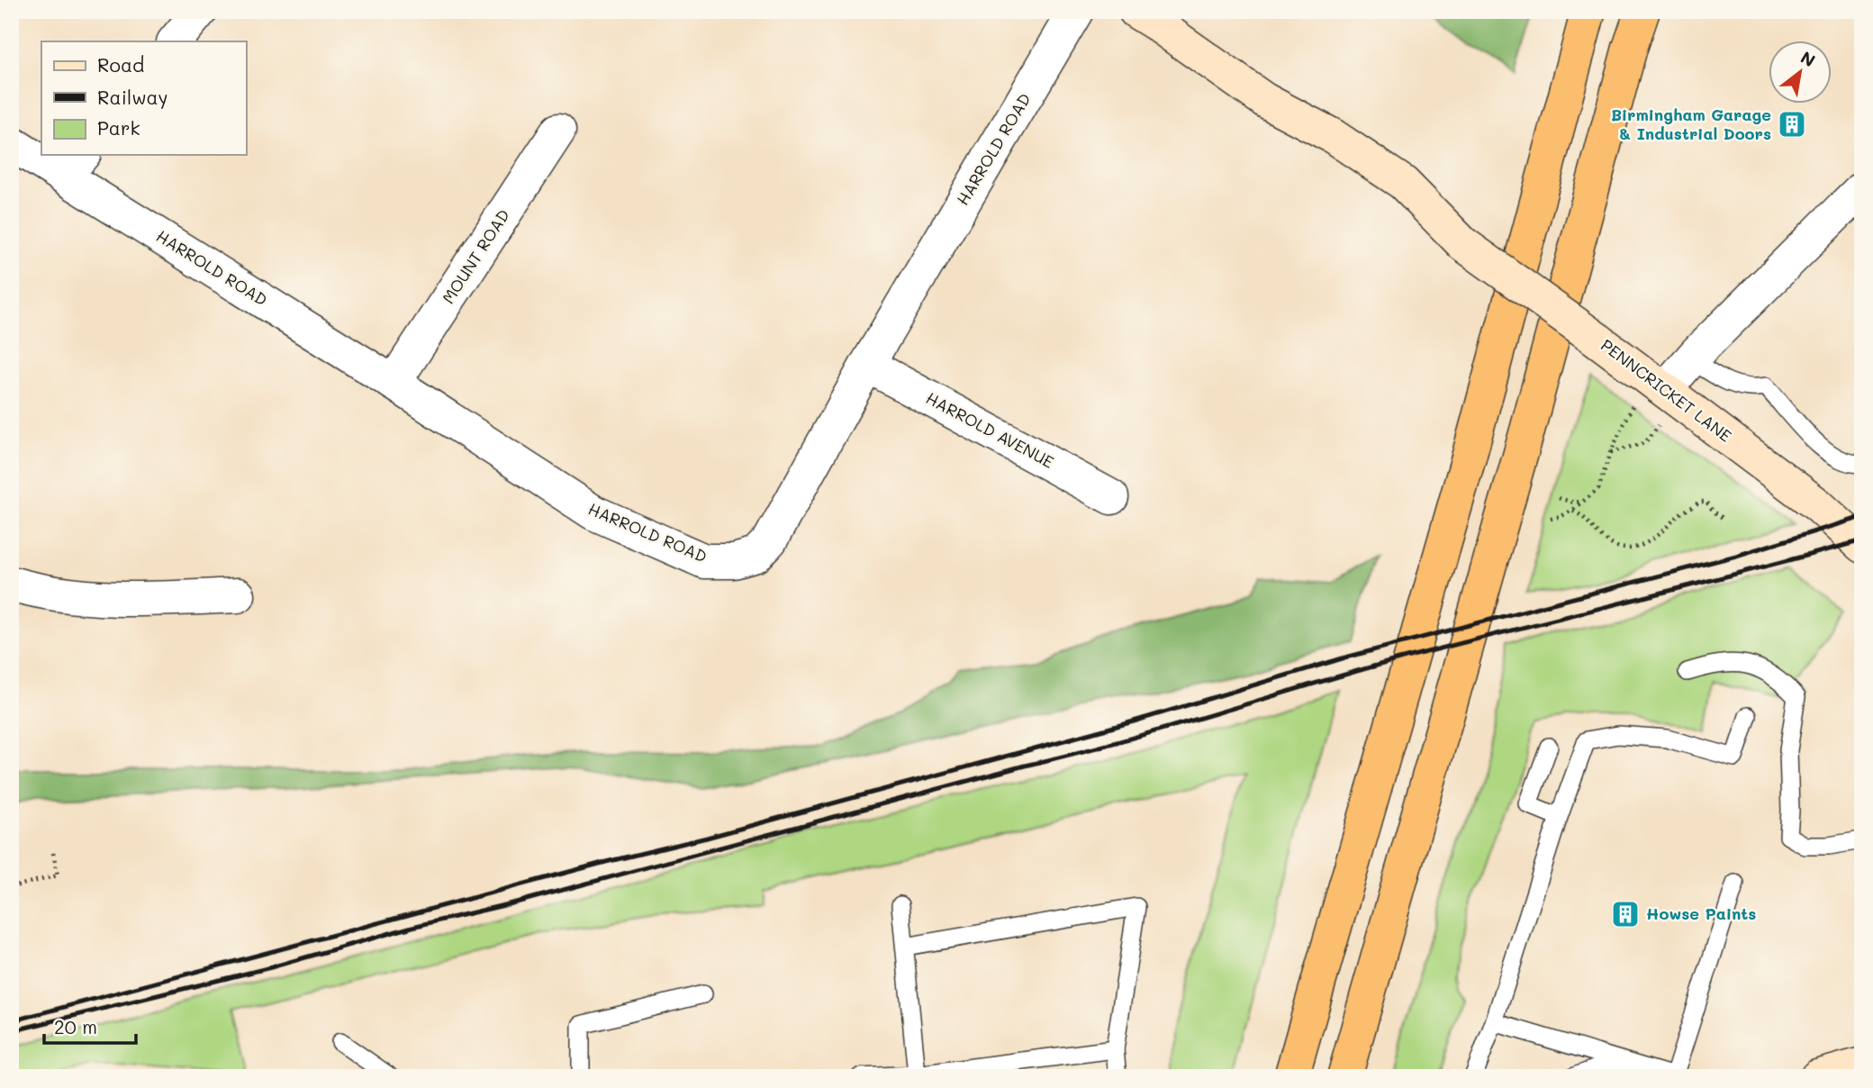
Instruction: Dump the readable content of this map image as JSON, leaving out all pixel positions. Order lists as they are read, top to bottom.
{
  "streets": {
    "street": [
      "HARROLD ROAD",
      "MOUNT ROAD",
      "PENNCRICKET LANE",
      "HARROLD AVENUE"
    ]
  },
  "crossings": [
    ["HARROLD ROAD", "MOUNT ROAD"],
    ["HARROLD ROAD", "HARROLD AVENUE"]
  ],
  "places": {
    "building": ["Birmingham Garage & Industrial Doors", "Howse Paints"]
  },
  "legend": ["Road", "Railway", "Park"],
  "scale_bar": "20 m",
  "north": "top right"
}
